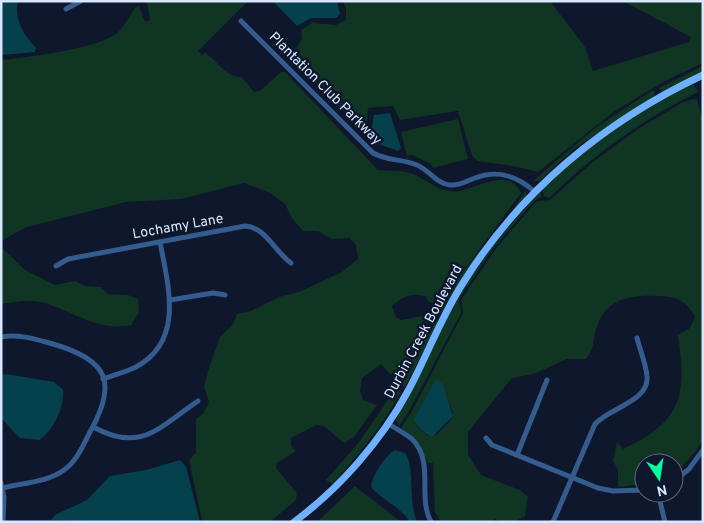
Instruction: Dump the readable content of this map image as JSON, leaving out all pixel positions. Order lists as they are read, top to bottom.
{
  "streets": {
    "street": ["Plantation Club Parkway", "Lochamy Lane", "Durbin Creek Boulevard"]
  },
  "crossings": [
    ["Plantation Club Parkway", "Durbin Creek Boulevard"]
  ],
  "north": "bottom"
}
